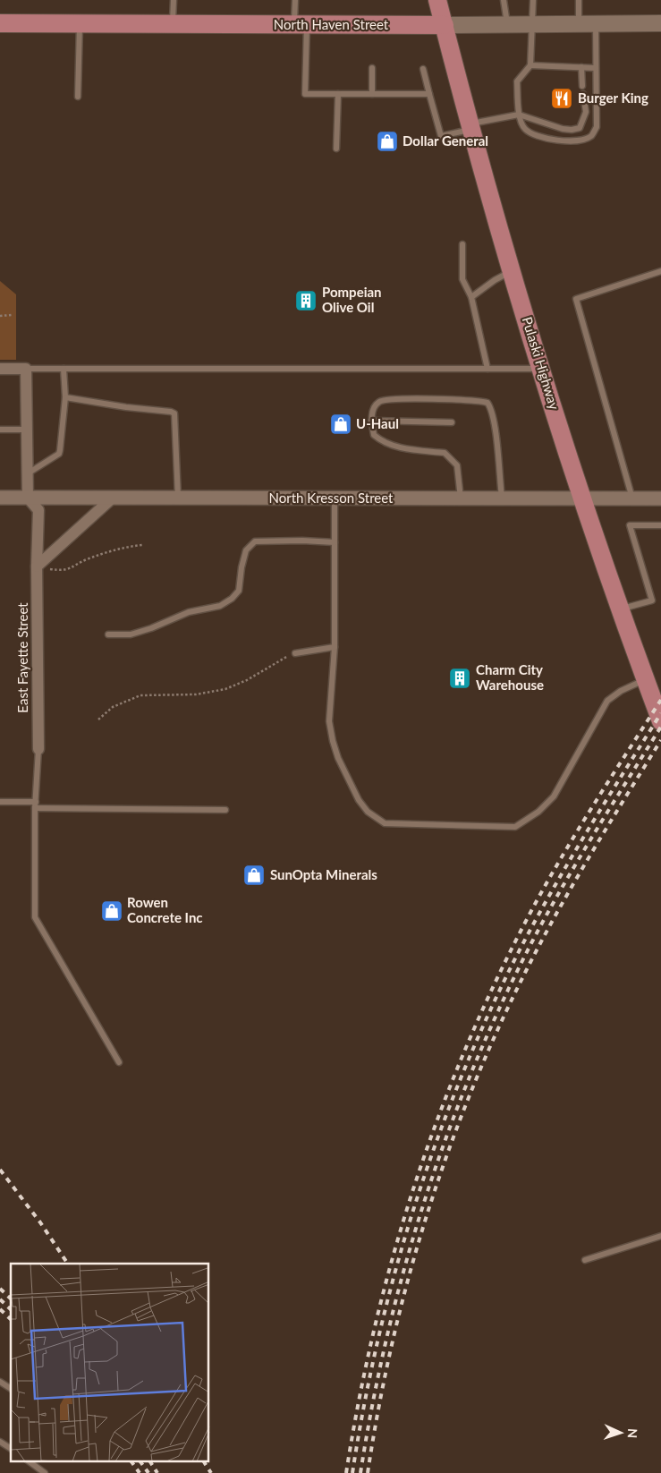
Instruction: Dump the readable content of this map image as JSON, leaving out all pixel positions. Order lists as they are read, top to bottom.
{
  "streets": {
    "main road": ["North Haven Street", "Pulaski Highway"],
    "street": ["North Kresson Street", "East Fayette Street"]
  },
  "crossings": [
    ["North Haven Street", "Pulaski Highway"],
    ["Pulaski Highway", "North Kresson Street"],
    ["North Kresson Street", "East Fayette Street"]
  ],
  "places": {
    "restaurant": ["Burger King"],
    "shop": [
      "Dollar General",
      "U-Haul",
      "SunOpta Minerals",
      "Rowen Concrete Inc"
    ],
    "building": ["Pompeian Olive Oil", "Charm City Warehouse"]
  },
  "north": "right"
}
